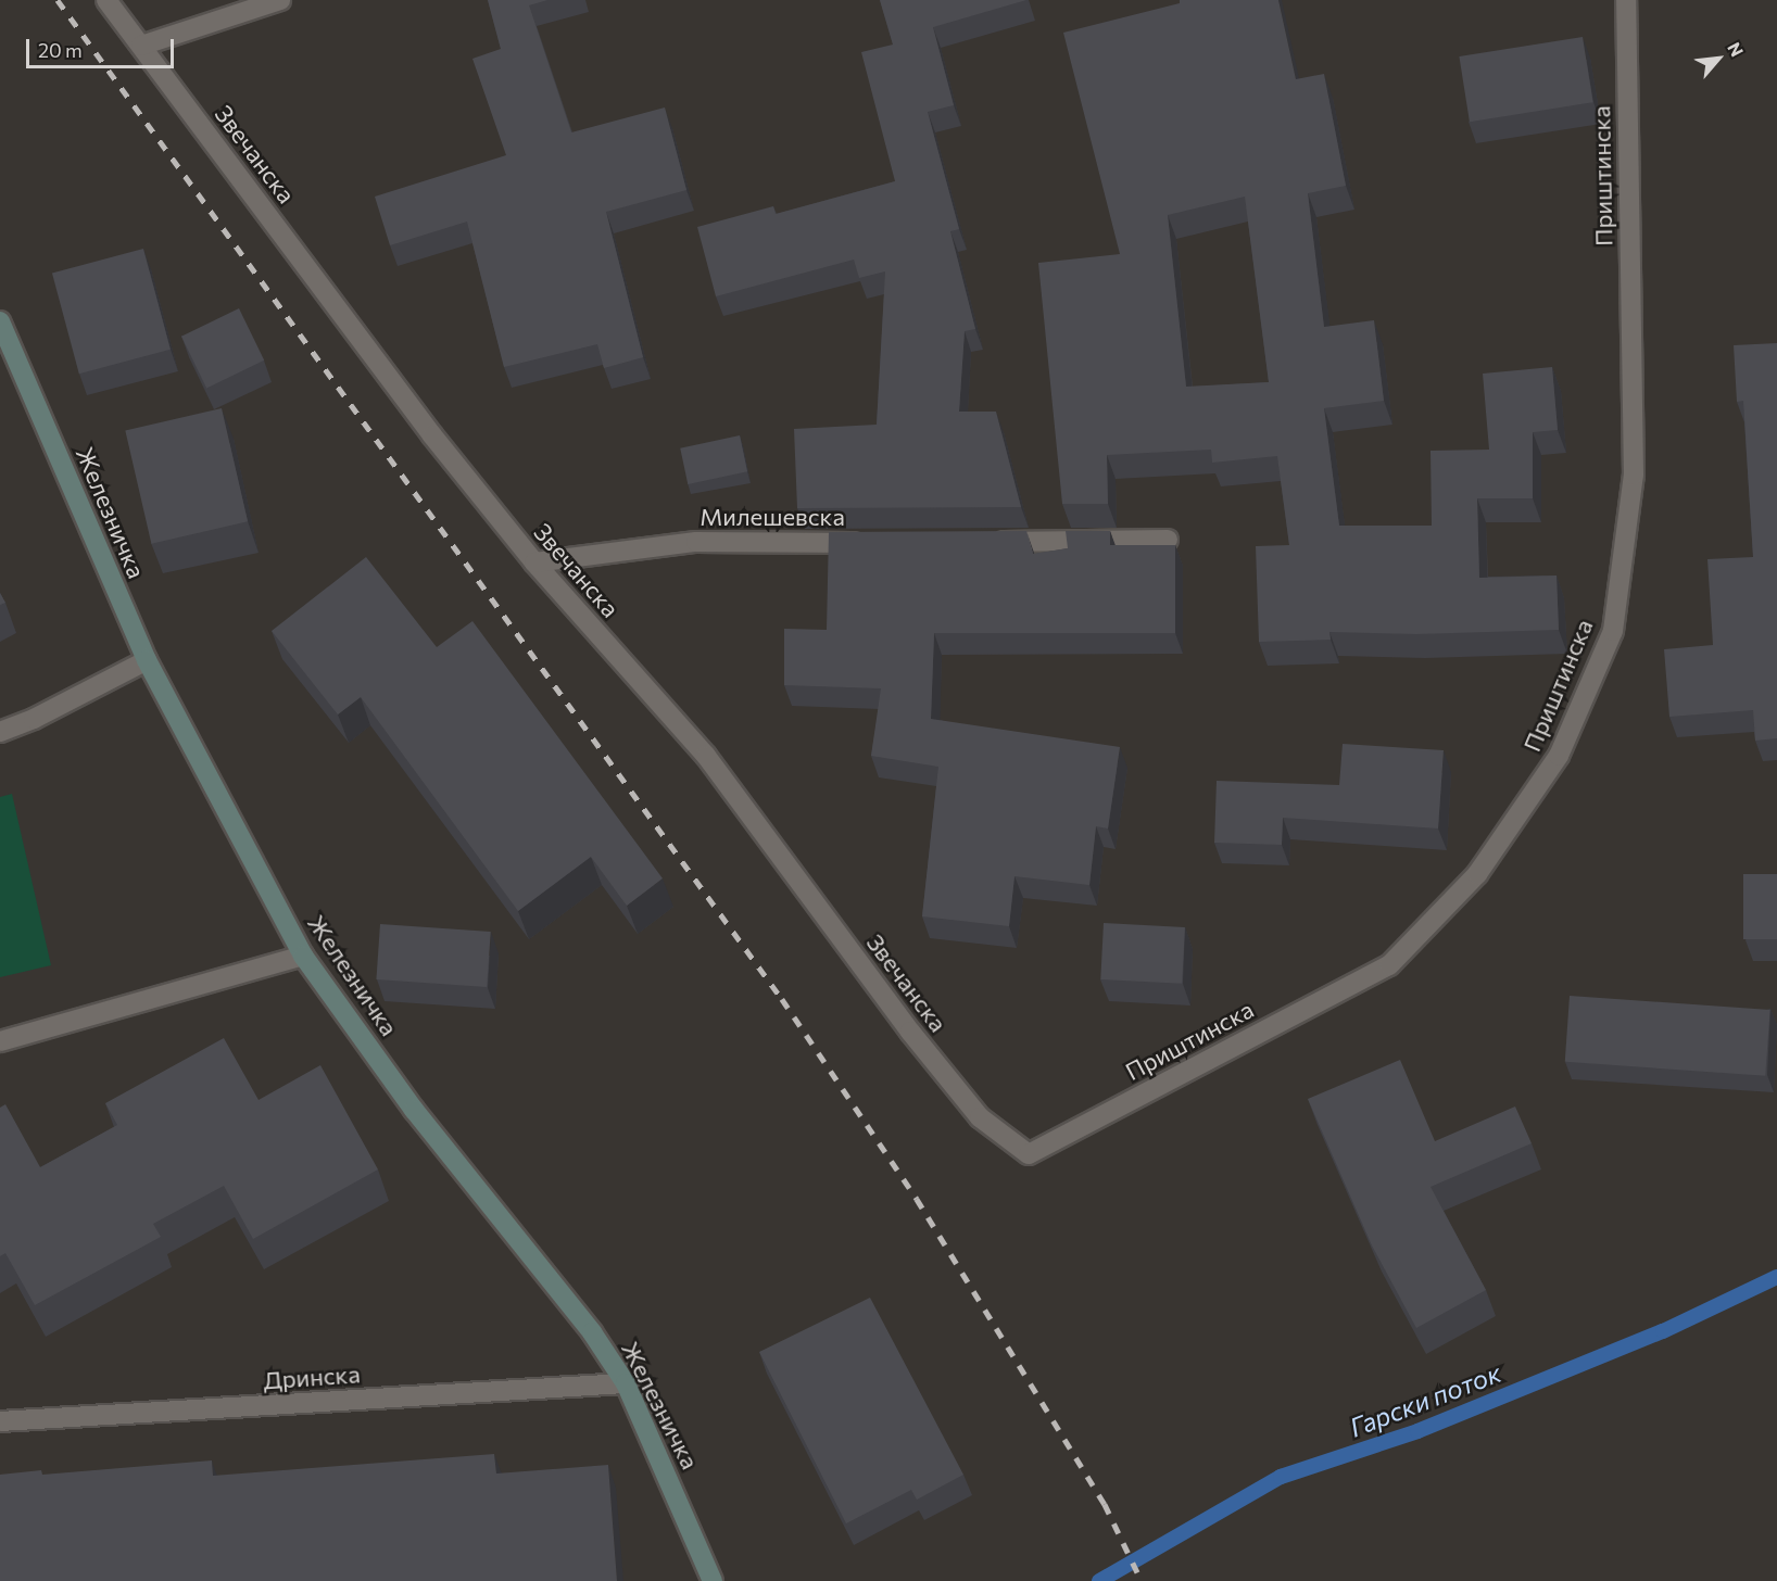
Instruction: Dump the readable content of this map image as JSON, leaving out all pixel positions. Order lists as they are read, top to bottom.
{
  "streets": {
    "street": [
      "Звечанска",
      "Приштинска",
      "Железничка",
      "Милешевска",
      "Дринска"
    ]
  },
  "crossings": [
    ["Звечанска", "Приштинска"],
    ["Звечанска", "Милешевска"],
    ["Железничка", "Дринска"]
  ],
  "water": ["Гарски поток"],
  "scale_bar": "20 m",
  "north": "top right"
}
